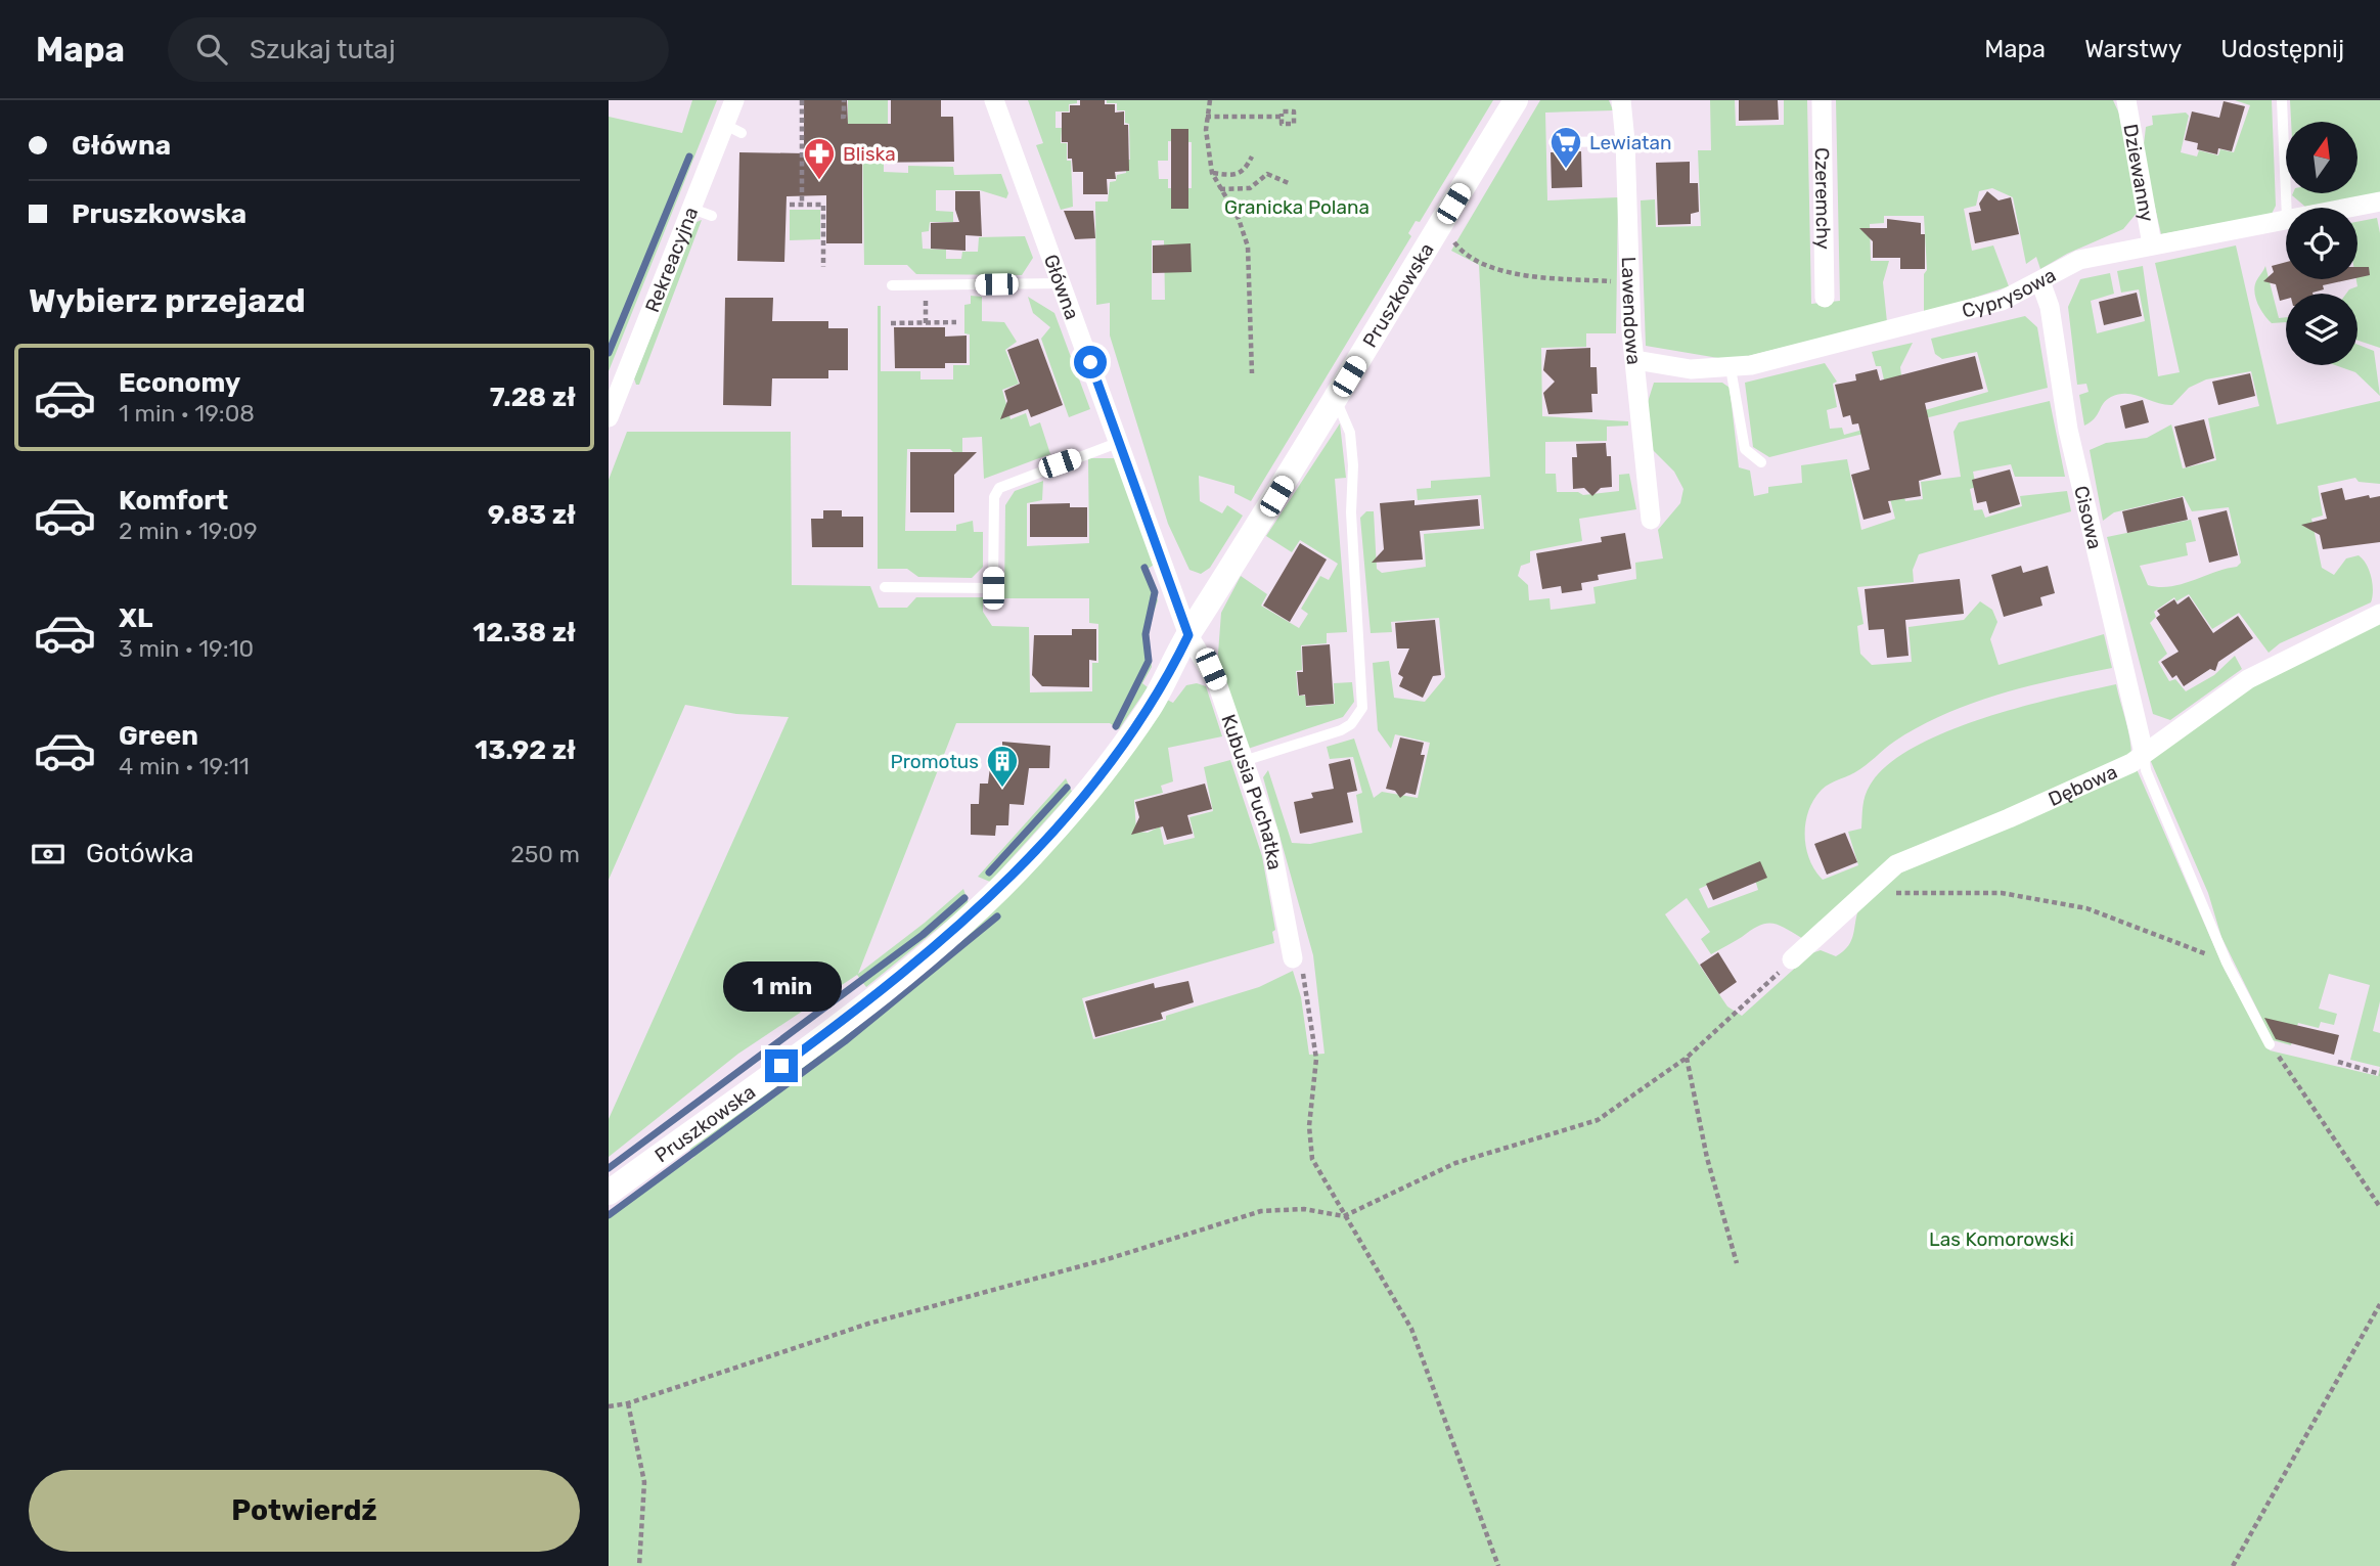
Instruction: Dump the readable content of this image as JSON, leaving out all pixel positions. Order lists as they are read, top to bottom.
{
  "streets": {
    "street": [
      "Dziewanny",
      "Czeremchy",
      "Rekreacyjna",
      "Główna",
      "Cyprysowa",
      "Pruszkowska",
      "Lawendowa",
      "Cisowa",
      "Dębowa",
      "Kubusia Puchatka"
    ]
  },
  "crossings": [
    ["Dziewanny", "Cyprysowa"],
    ["Główna", "Pruszkowska"],
    ["Główna", "Kubusia Puchatka"],
    ["Cyprysowa", "Lawendowa"],
    ["Cyprysowa", "Cisowa"],
    ["Pruszkowska", "Kubusia Puchatka"],
    ["Cisowa", "Dębowa"]
  ],
  "parks": ["Granicka Polana", "Las Komorowski"],
  "places": {
    "supermarket": ["Lewiatan"],
    "pharmacy": ["Bliska"],
    "building": ["Promotus"]
  },
  "north": "top",
  "page": {
    "header": "Mapa",
    "search": "Szukaj tutaj",
    "nav": ["Mapa", "Warstwy", "Udostępnij"],
    "banner": ["Główna", "Pruszkowska"],
    "heading": "Wybierz przejazd",
    "list": [
      {
        "name": "Economy",
        "note": "1 min · 19:08",
        "value": "7.28 zł"
      },
      {
        "name": "Komfort",
        "note": "2 min · 19:09",
        "value": "9.83 zł"
      },
      {
        "name": "XL",
        "note": "3 min · 19:10",
        "value": "12.38 zł"
      },
      {
        "name": "Green",
        "note": "4 min · 19:11",
        "value": "13.92 zł"
      }
    ],
    "pay": ["Gotówka", "250 m"],
    "bubble": "1 min",
    "buttons": "Potwierdź"
  }
}
